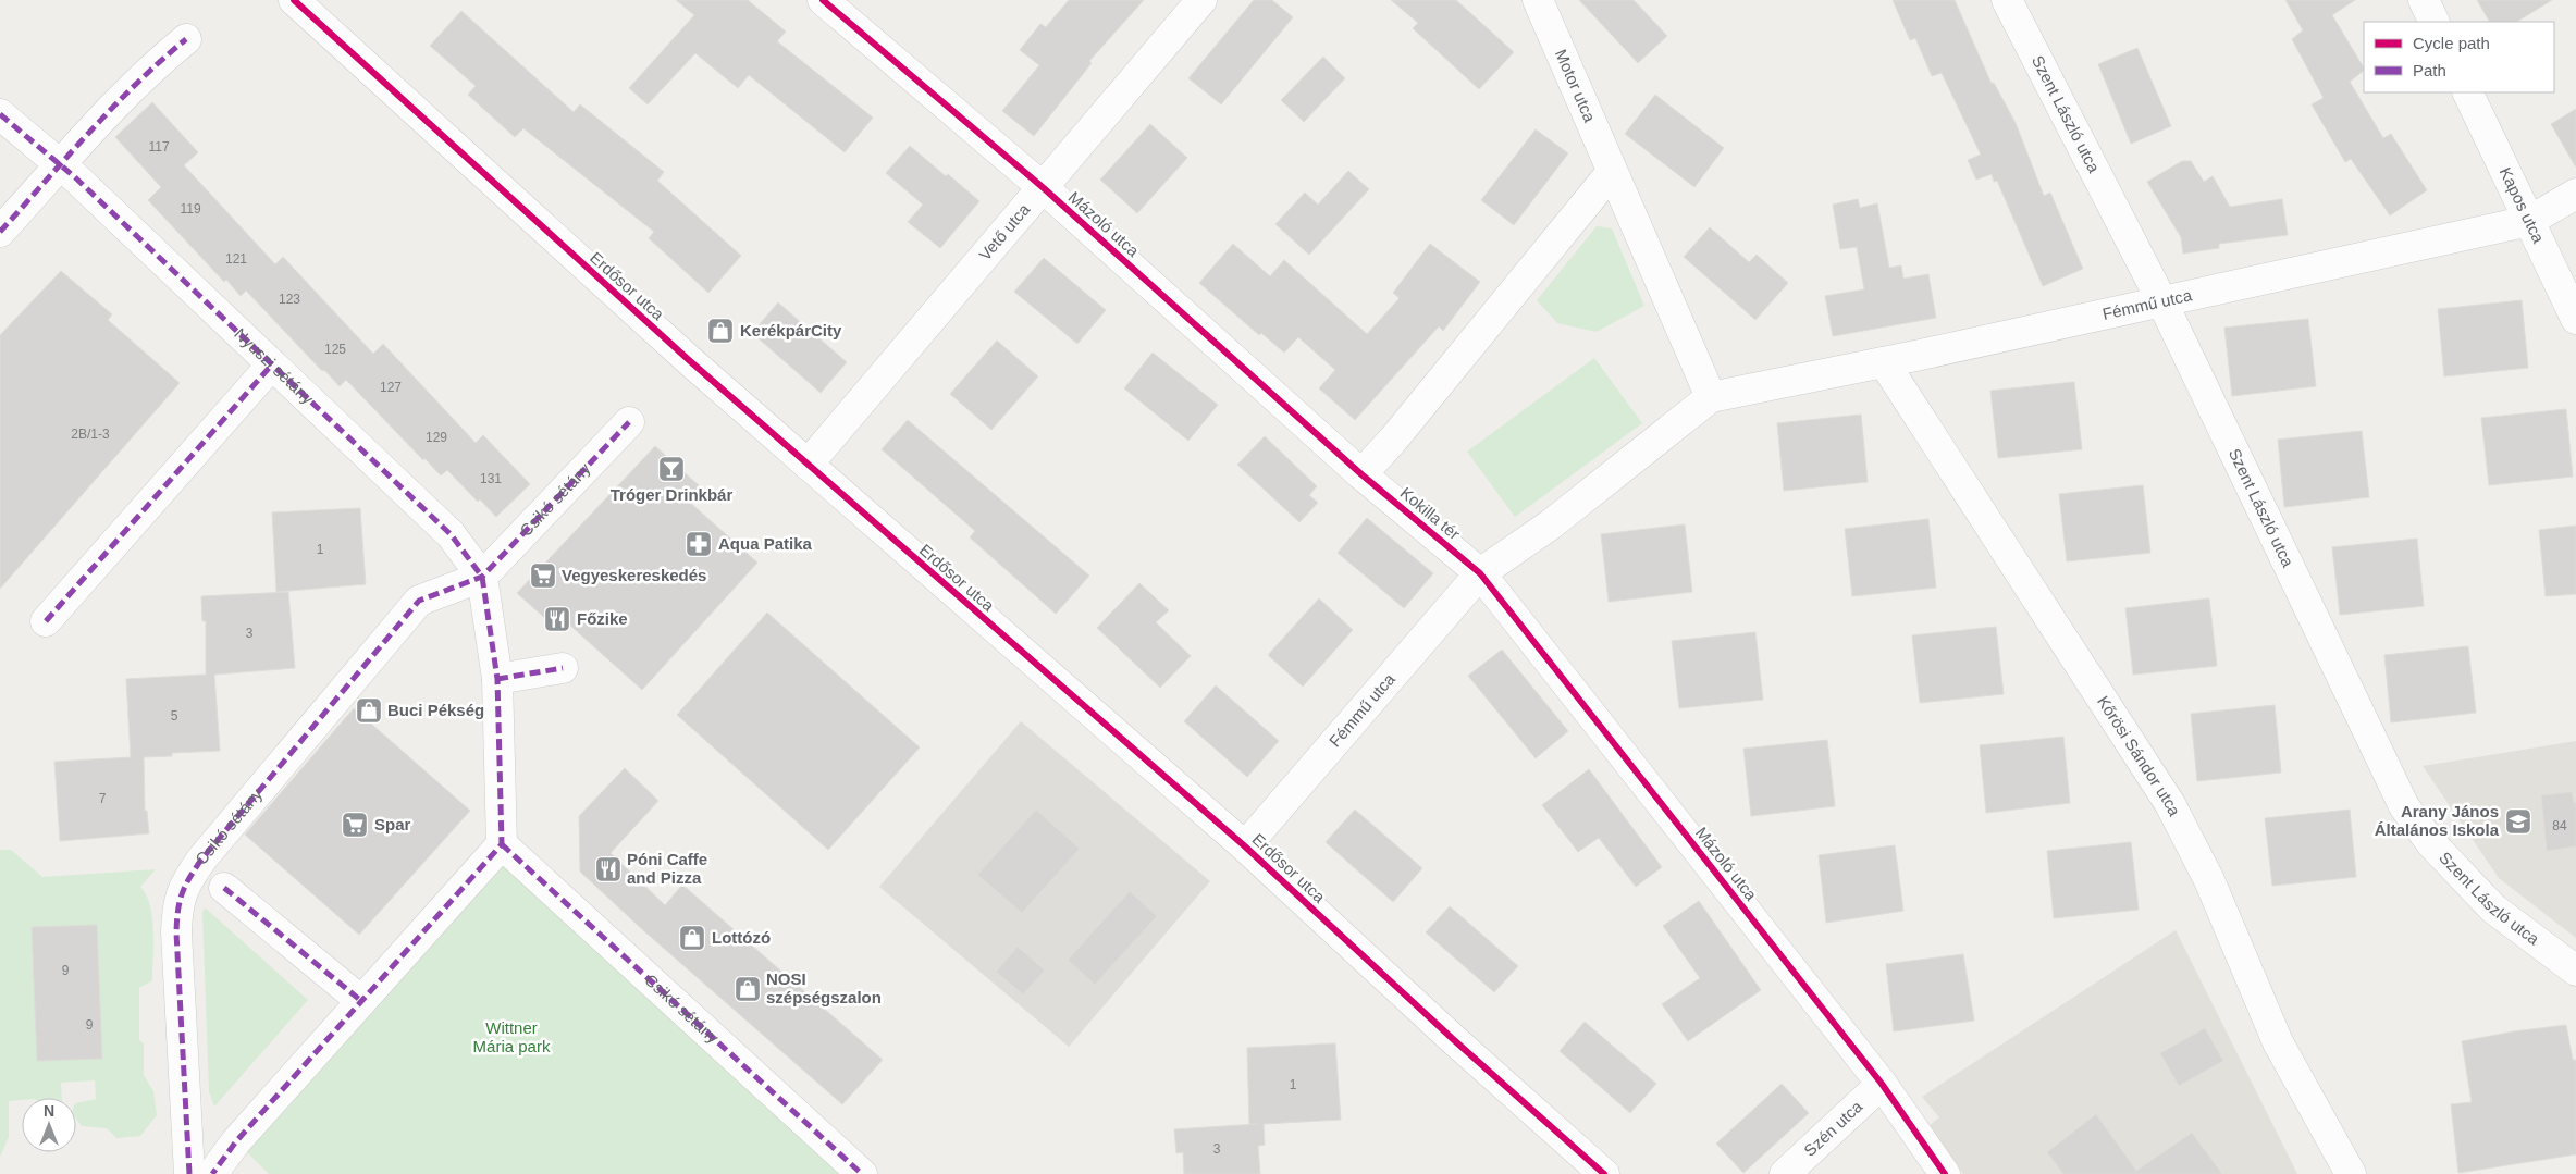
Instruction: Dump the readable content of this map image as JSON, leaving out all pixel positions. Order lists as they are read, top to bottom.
{
  "streets": {
    "street": [
      "Motor utca",
      "Szent László utca",
      "Kapos utca",
      "Mázoló utca",
      "Vető utca",
      "Erdősor utca",
      "Fémmű utca",
      "Nyuszi sétány",
      "Csikó sétány",
      "Kokilla tér",
      "Kőrösi Sándor utca",
      "Szén utca"
    ]
  },
  "crossings": [
    ["Szent László utca", "Fémmű utca"],
    ["Kapos utca", "Fémmű utca"],
    ["Mázoló utca", "Vető utca"],
    ["Mázoló utca", "Fémmű utca"],
    ["Mázoló utca", "Kokilla tér"],
    ["Mázoló utca", "Szén utca"],
    ["Vető utca", "Erdősor utca"],
    ["Erdősor utca", "Fémmű utca"],
    ["Fémmű utca", "Kokilla tér"],
    ["Fémmű utca", "Kőrösi Sándor utca"],
    ["Nyuszi sétány", "Csikó sétány"]
  ],
  "parks": ["Wittner Mária park"],
  "places": {
    "shop": [
      "KerékpárCity",
      "Buci Pékség",
      "Lottózó",
      "NOSI szépségszalon"
    ],
    "bar": ["Tróger Drinkbár"],
    "pharmacy": ["Aqua Patika"],
    "supermarket": ["Vegyeskereskedés", "Spar"],
    "restaurant": ["Főzike", "Póni Caffe and Pizza"],
    "school or university": ["Arany János Általános Iskola"]
  },
  "house_numbers": [
    "117",
    "119",
    "121",
    "123",
    "125",
    "127",
    "2B/1-3",
    "129",
    "131",
    "1",
    "3",
    "5",
    "7",
    "84",
    "9",
    "9",
    "1",
    "3"
  ],
  "legend": ["Cycle path", "Path"],
  "north": "top"
}
